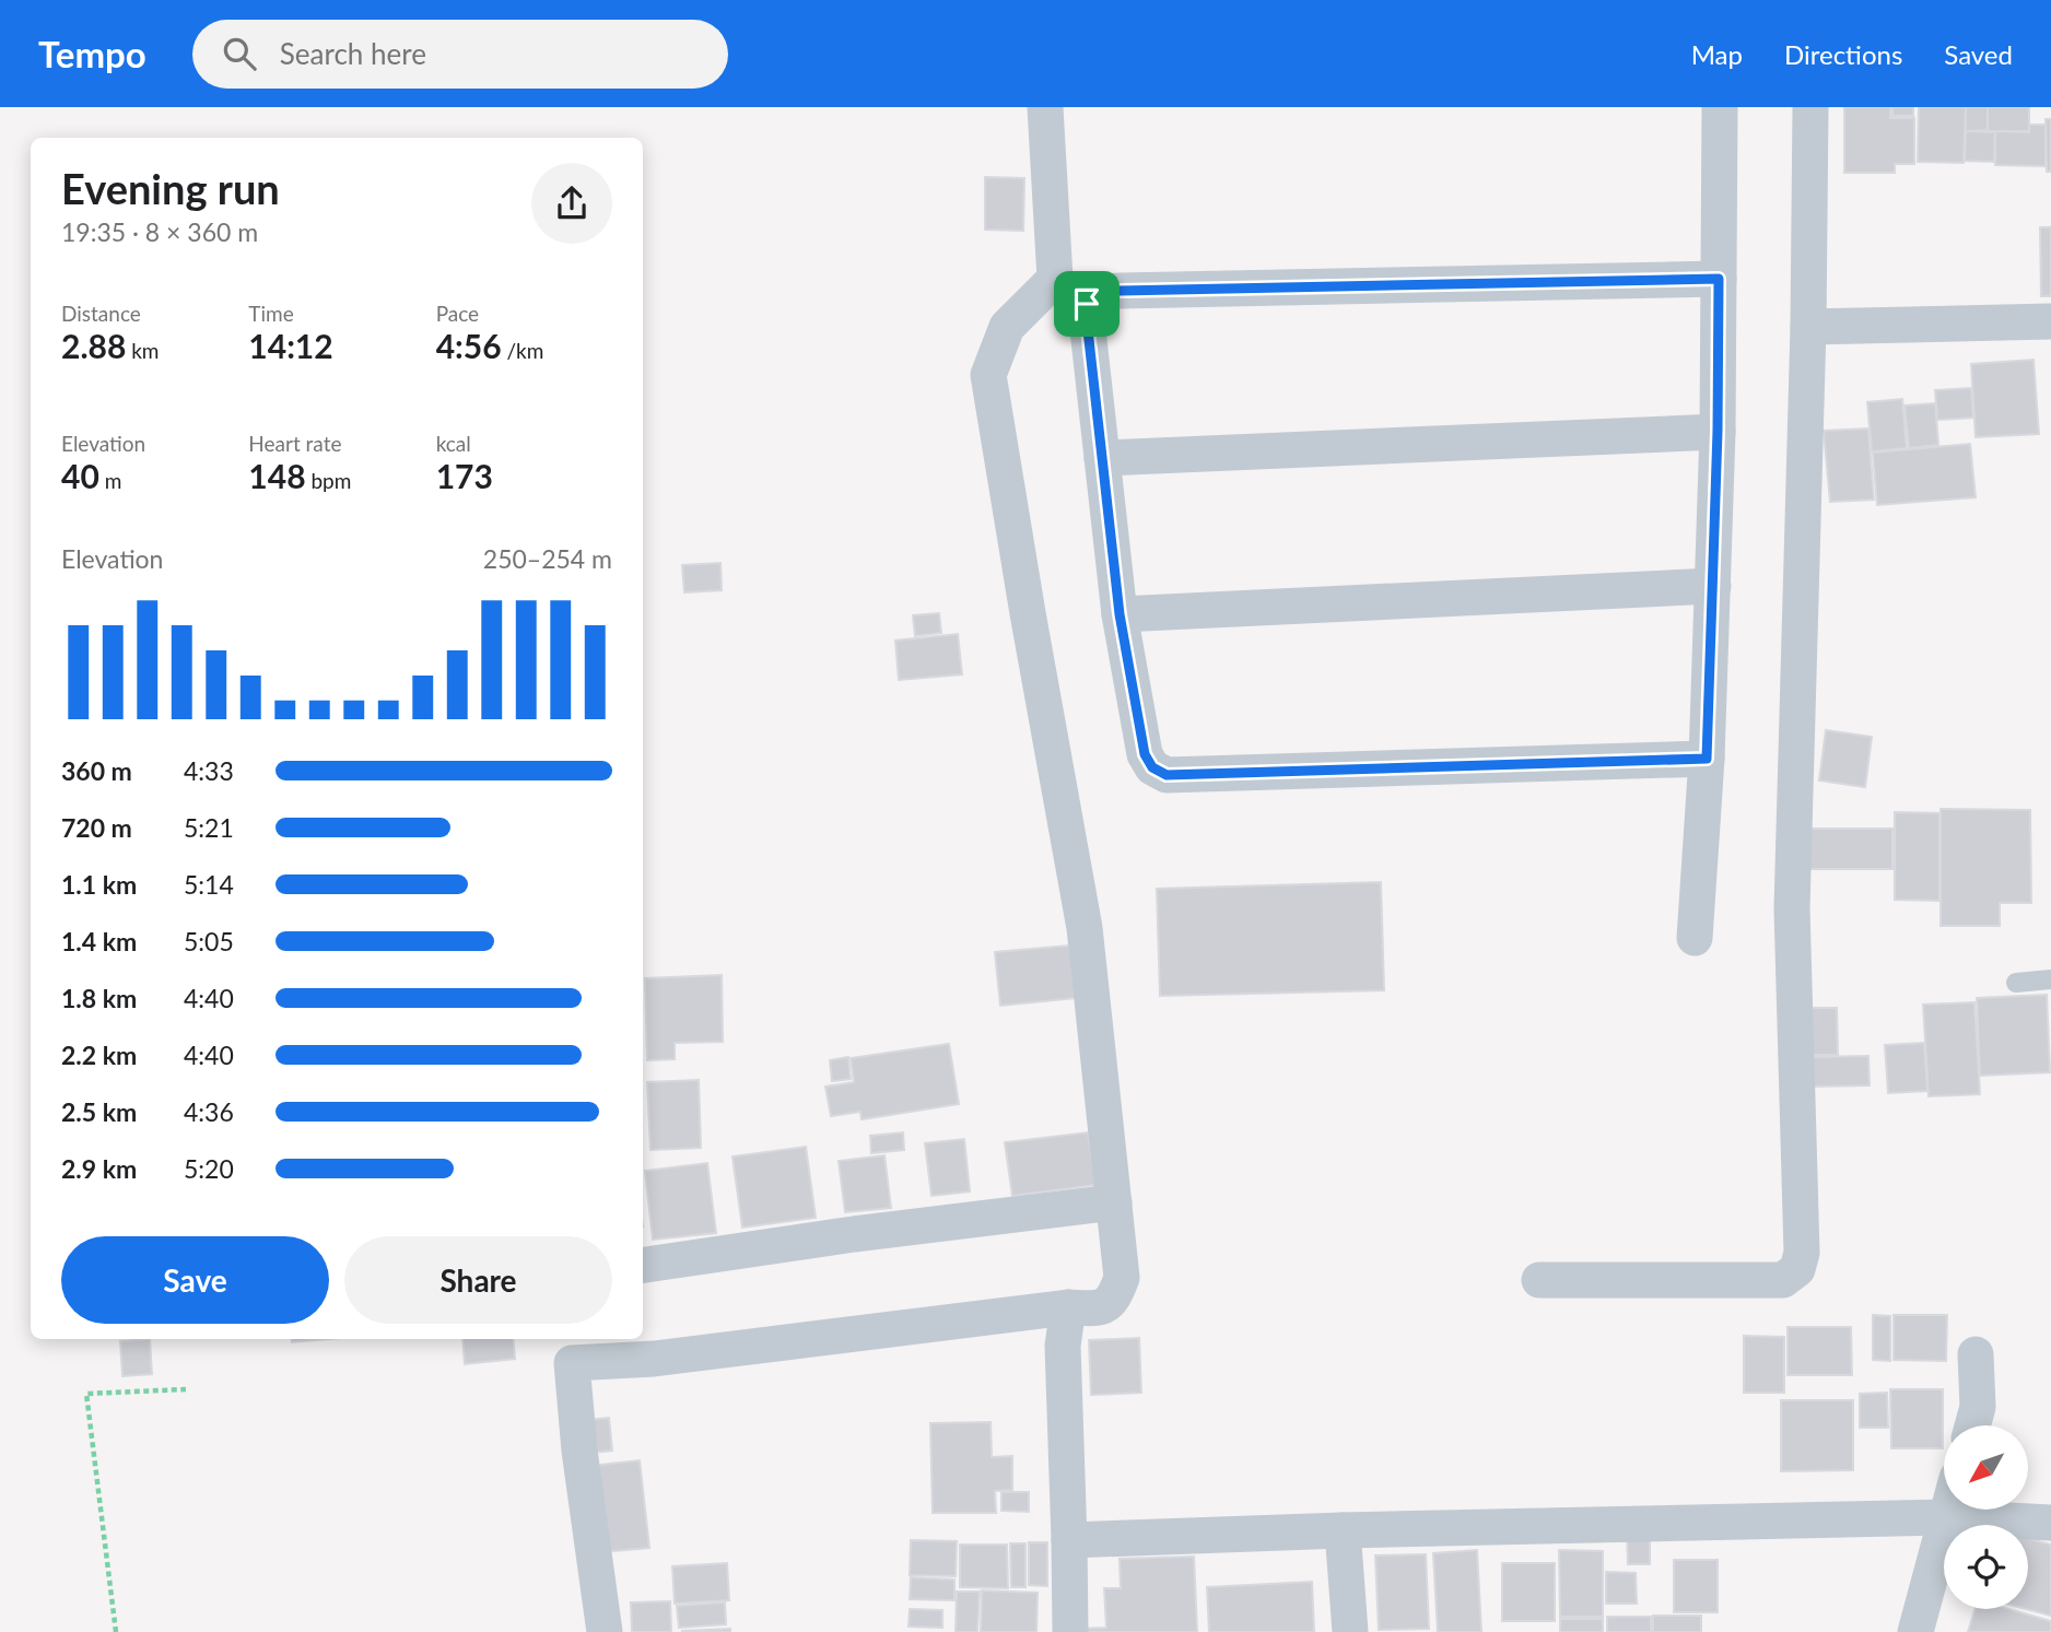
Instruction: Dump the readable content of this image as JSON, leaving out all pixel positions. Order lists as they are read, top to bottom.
{
  "north": "bottom left",
  "page": {
    "header": "Tempo",
    "search": "Search here",
    "nav": ["Map", "Directions", "Saved"],
    "heading": ["Evening run", "19:35 · 8 × 360 m"],
    "stats": [
      ["Distance", "2.88 km"],
      ["Time", "14:12"],
      ["Pace", "4:56 /km"],
      ["Elevation", "40 m"],
      ["Heart rate", "148 bpm"],
      ["kcal", "173"]
    ],
    "chart": ["Elevation", "250–254 m"],
    "list": [
      {
        "name": "360 m",
        "note": "4:33"
      },
      {
        "name": "720 m",
        "note": "5:21"
      },
      {
        "name": "1.1 km",
        "note": "5:14"
      },
      {
        "name": "1.4 km",
        "note": "5:05"
      },
      {
        "name": "1.8 km",
        "note": "4:40"
      },
      {
        "name": "2.2 km",
        "note": "4:40"
      },
      {
        "name": "2.5 km",
        "note": "4:36"
      },
      {
        "name": "2.9 km",
        "note": "5:20"
      }
    ],
    "buttons": ["Save", "Share"]
  }
}
